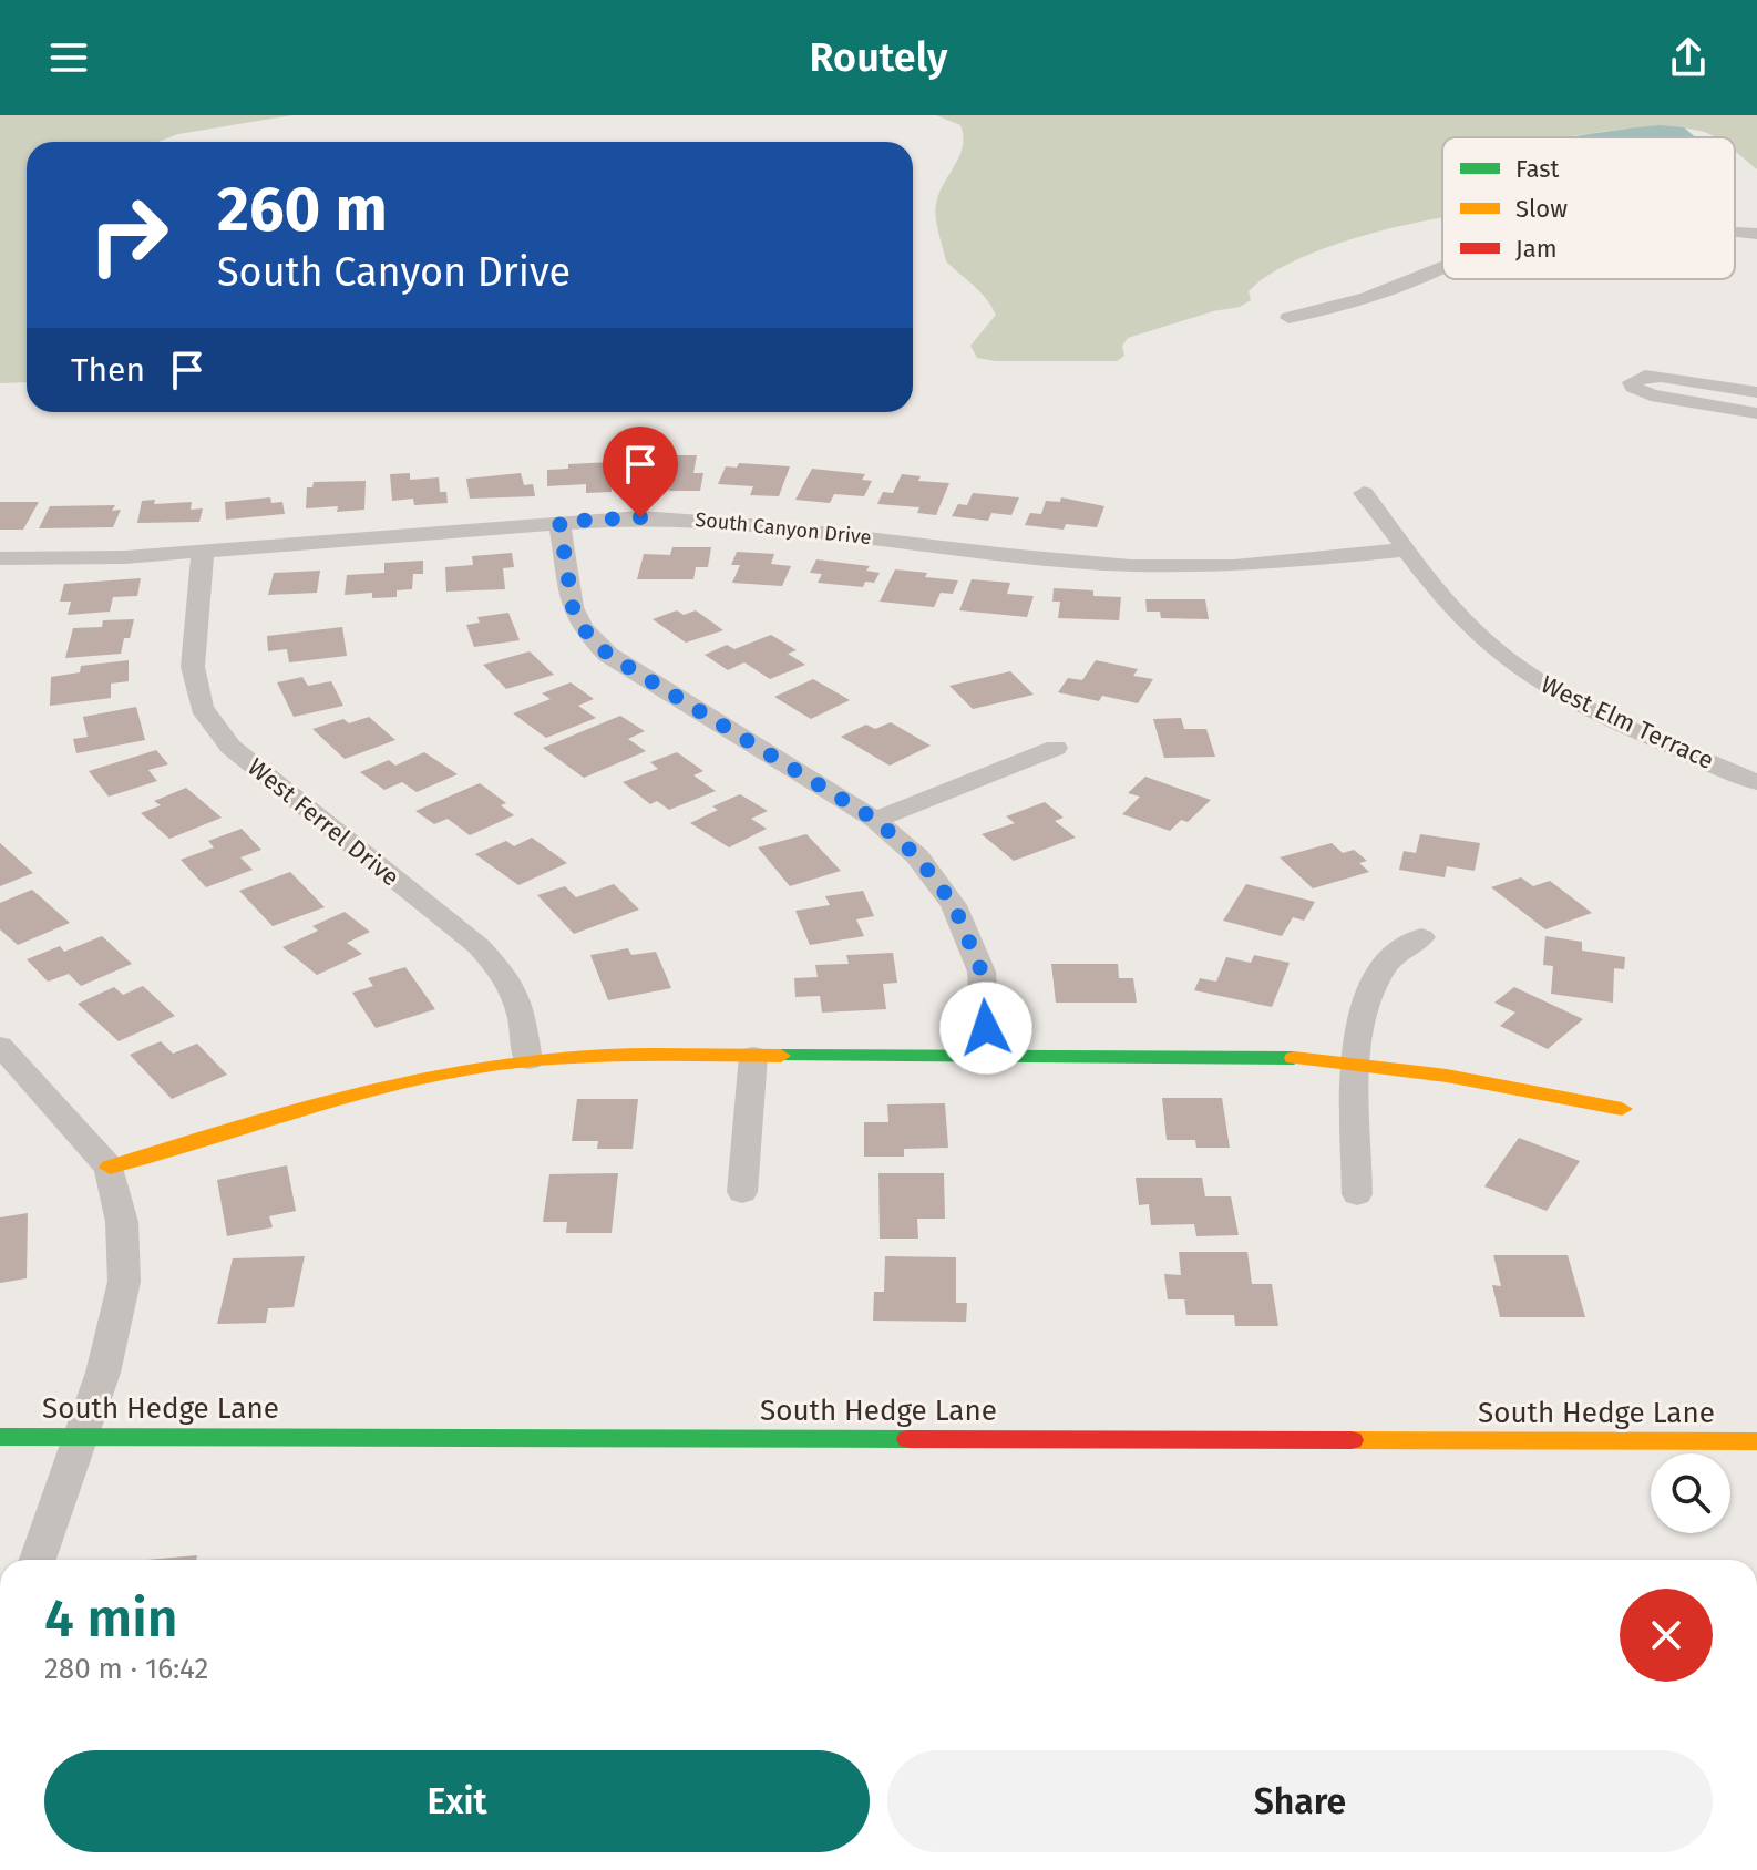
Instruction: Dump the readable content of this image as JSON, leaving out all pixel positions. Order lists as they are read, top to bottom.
{
  "streets": {
    "street": [
      "South Canyon Drive",
      "West Elm Terrace",
      "West Ferrel Drive",
      "South Hedge Lane"
    ]
  },
  "crossings": [
    ["South Canyon Drive", "West Elm Terrace"],
    ["South Canyon Drive", "West Ferrel Drive"]
  ],
  "legend": ["Fast", "Slow", "Jam"],
  "page": {
    "header": "Routely",
    "turn": ["260 m", "South Canyon Drive"],
    "then": "Then",
    "heading": ["4 min", "280 m · 16:42"],
    "buttons": ["Exit", "Share"]
  }
}
